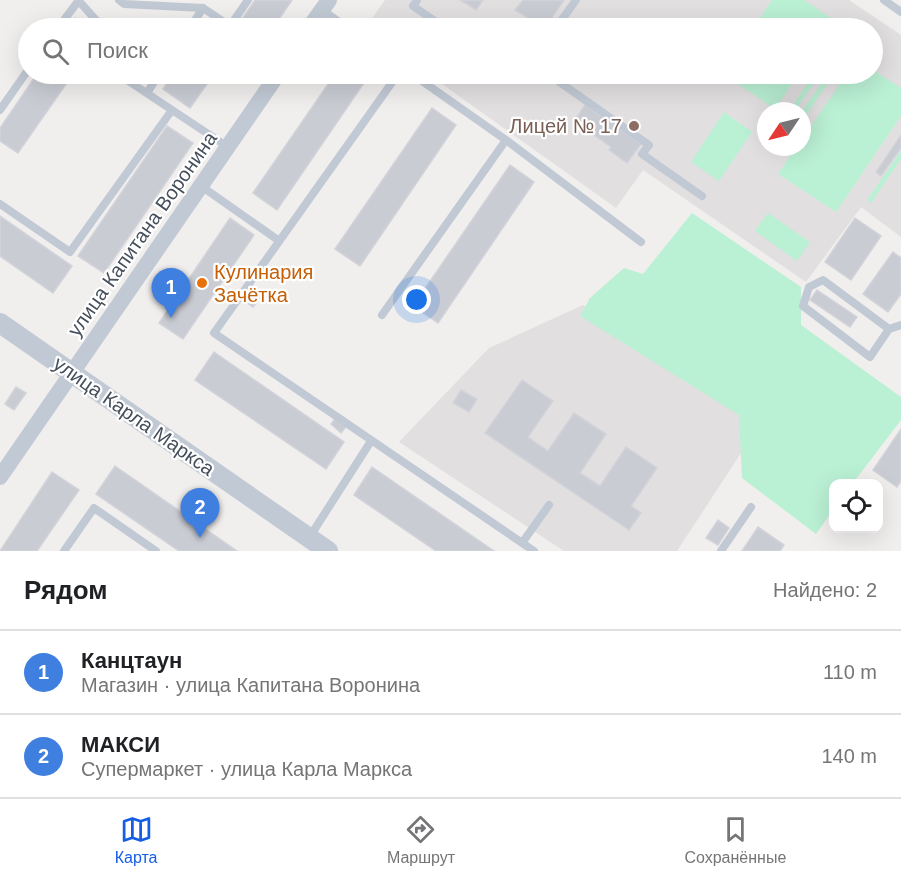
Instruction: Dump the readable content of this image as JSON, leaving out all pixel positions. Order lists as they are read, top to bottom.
{
  "streets": {
    "street": ["улица Капитана Воронина", "улица Карла Маркса"]
  },
  "crossings": [
    ["улица Капитана Воронина", "улица Карла Маркса"]
  ],
  "places": ["Лицей № 17", "Кулинария Зачётка"],
  "north": "bottom left",
  "page": {
    "search": "Поиск",
    "pins": ["1", "2"],
    "heading": ["Рядом", "Найдено: 2"],
    "list": [
      {
        "mark": "1",
        "name": "Канцтаун",
        "note": "Магазин · улица Капитана Воронина",
        "value": "110 m"
      },
      {
        "mark": "2",
        "name": "МАКСИ",
        "note": "Супермаркет · улица Карла Маркса",
        "value": "140 m"
      }
    ],
    "nav": ["Карта", "Маршрут", "Сохранённые"]
  }
}
